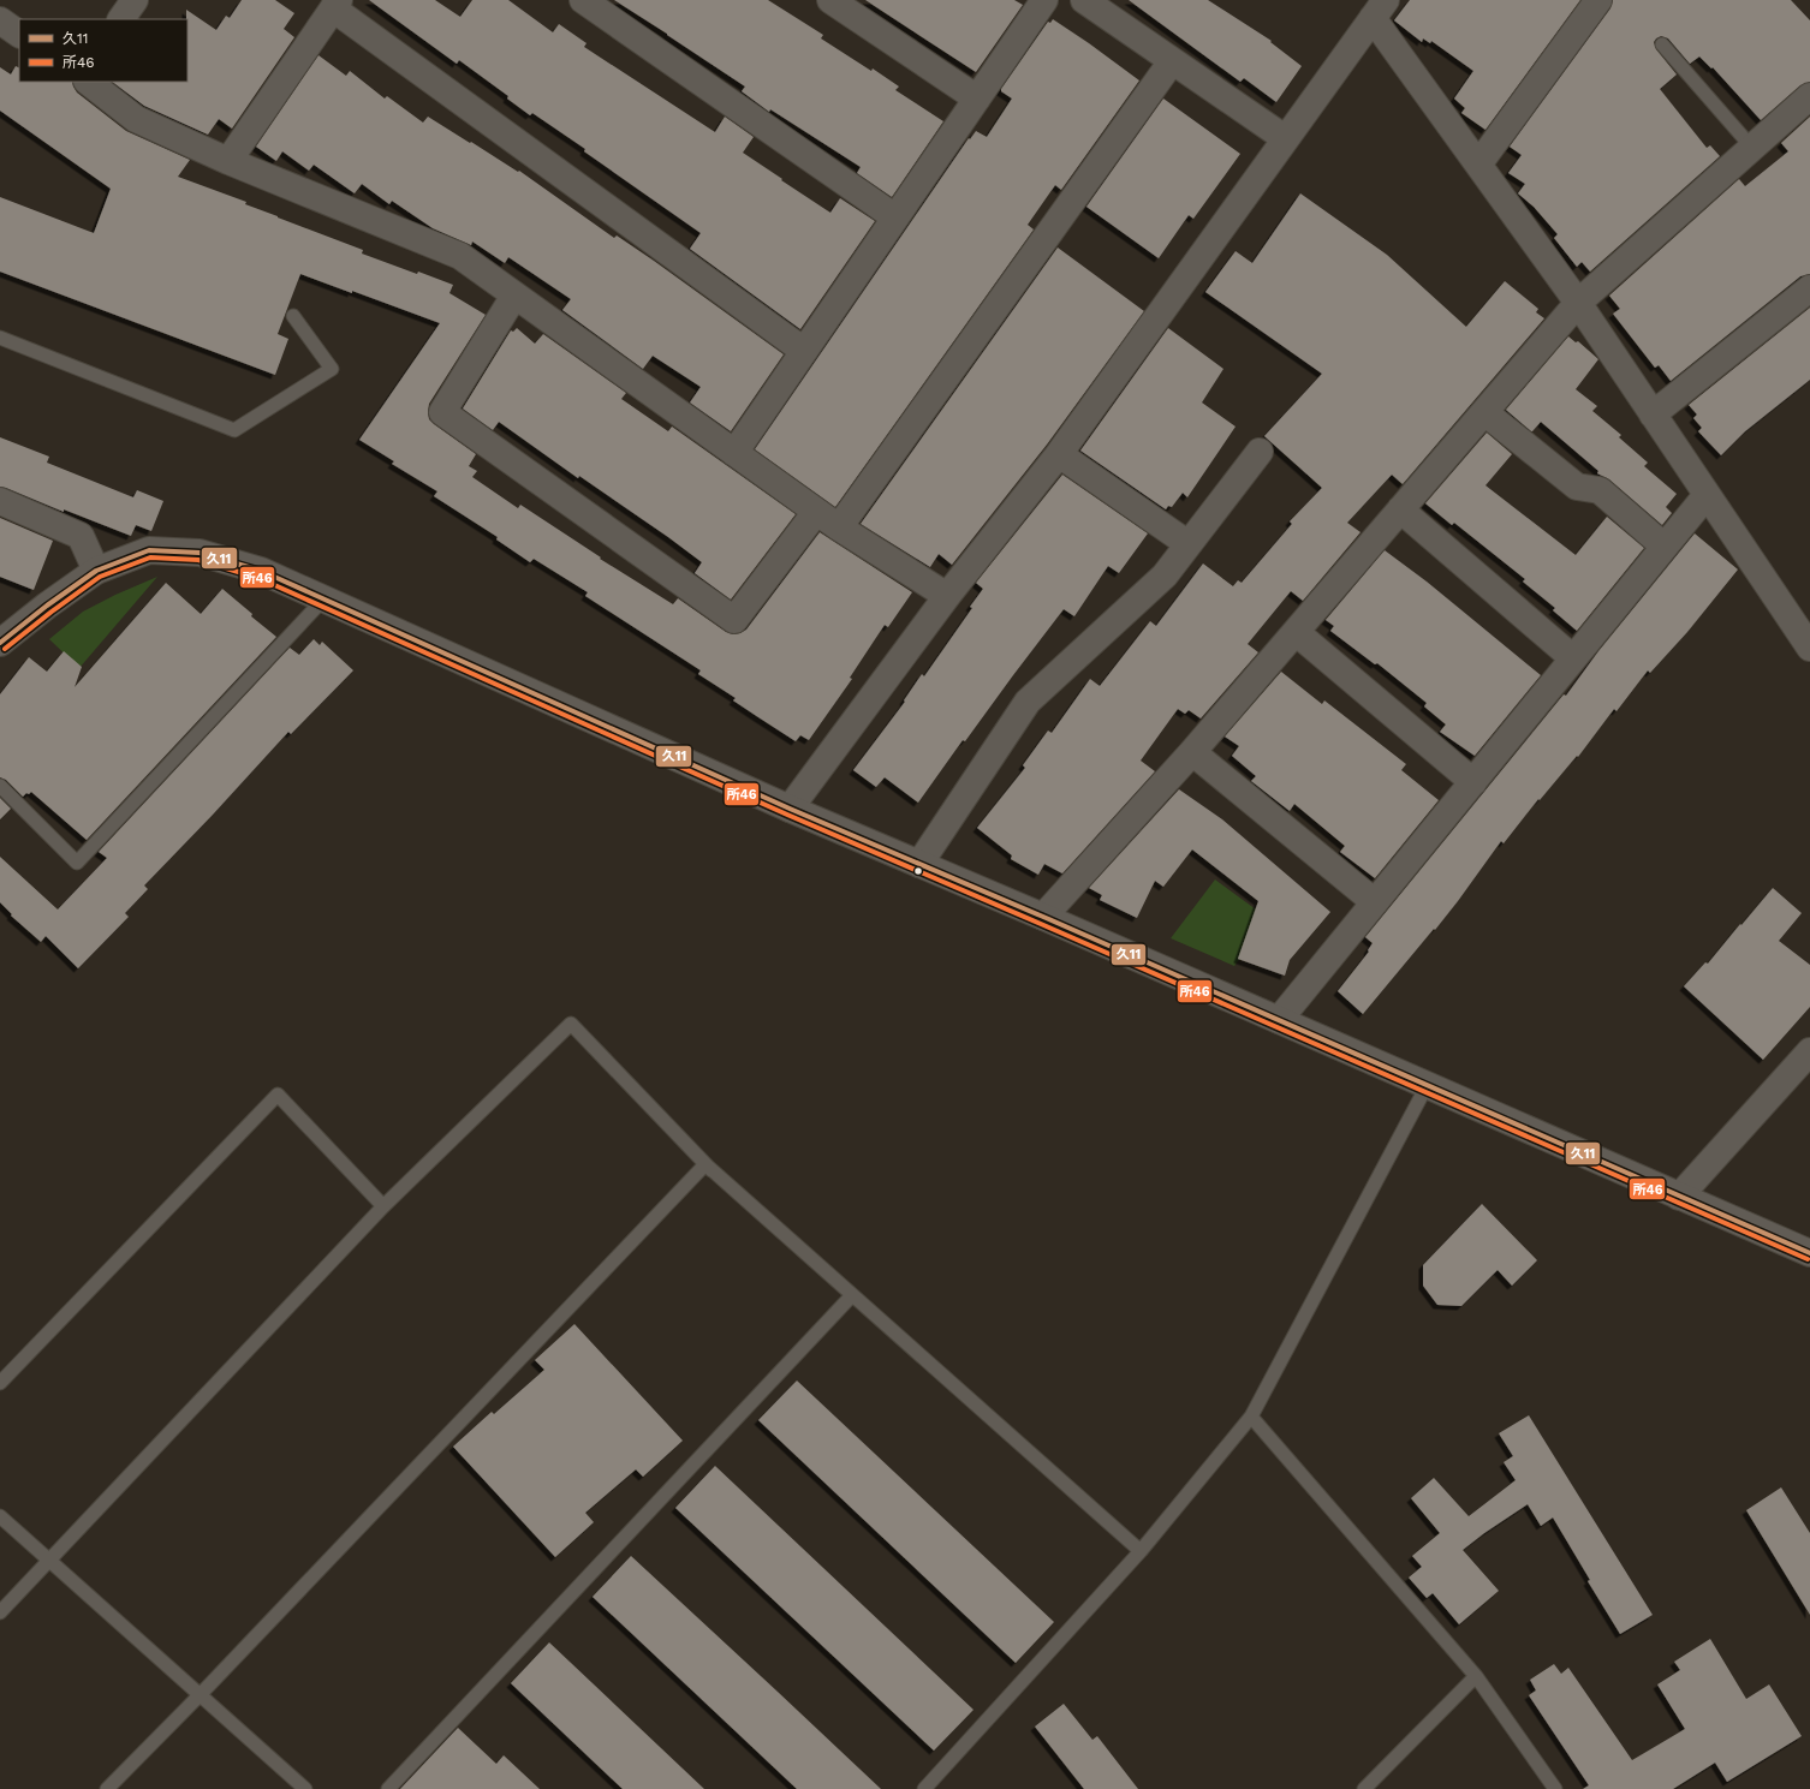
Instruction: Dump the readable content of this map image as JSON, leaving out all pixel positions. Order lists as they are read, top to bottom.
{
  "lines": ["transit line 久11", "transit line 所46"],
  "legend": ["久11", "所46"]
}
